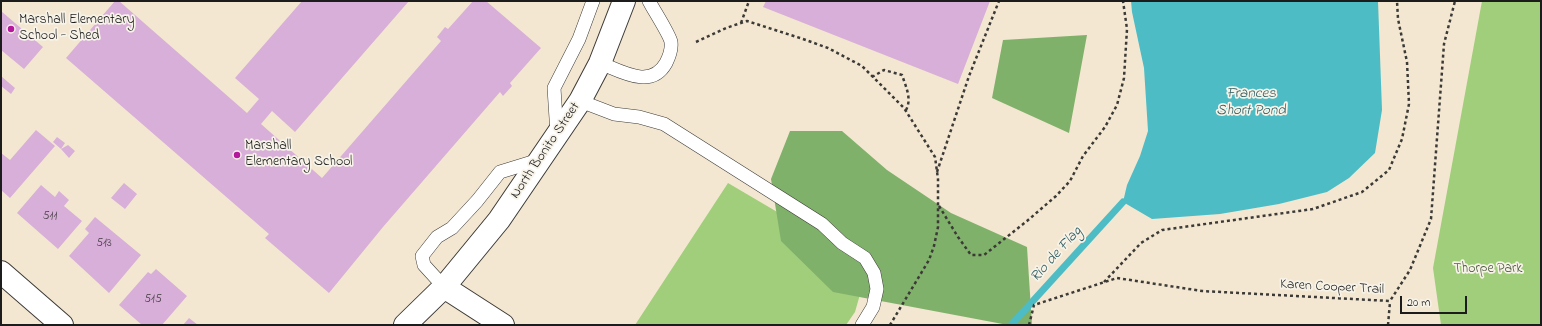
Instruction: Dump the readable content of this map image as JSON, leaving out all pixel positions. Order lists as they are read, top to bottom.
{
  "streets": {
    "street": ["North Bonito Street"],
    "path": ["Karen Cooper Trail"]
  },
  "water": ["Frances Short Pond", "Rio de Flag"],
  "parks": ["Thorpe Park"],
  "places": ["Marshall Elementary School - Shed", "Marshall Elementary School"],
  "house_numbers": ["511", "513", "515"],
  "scale_bar": "20 m"
}
